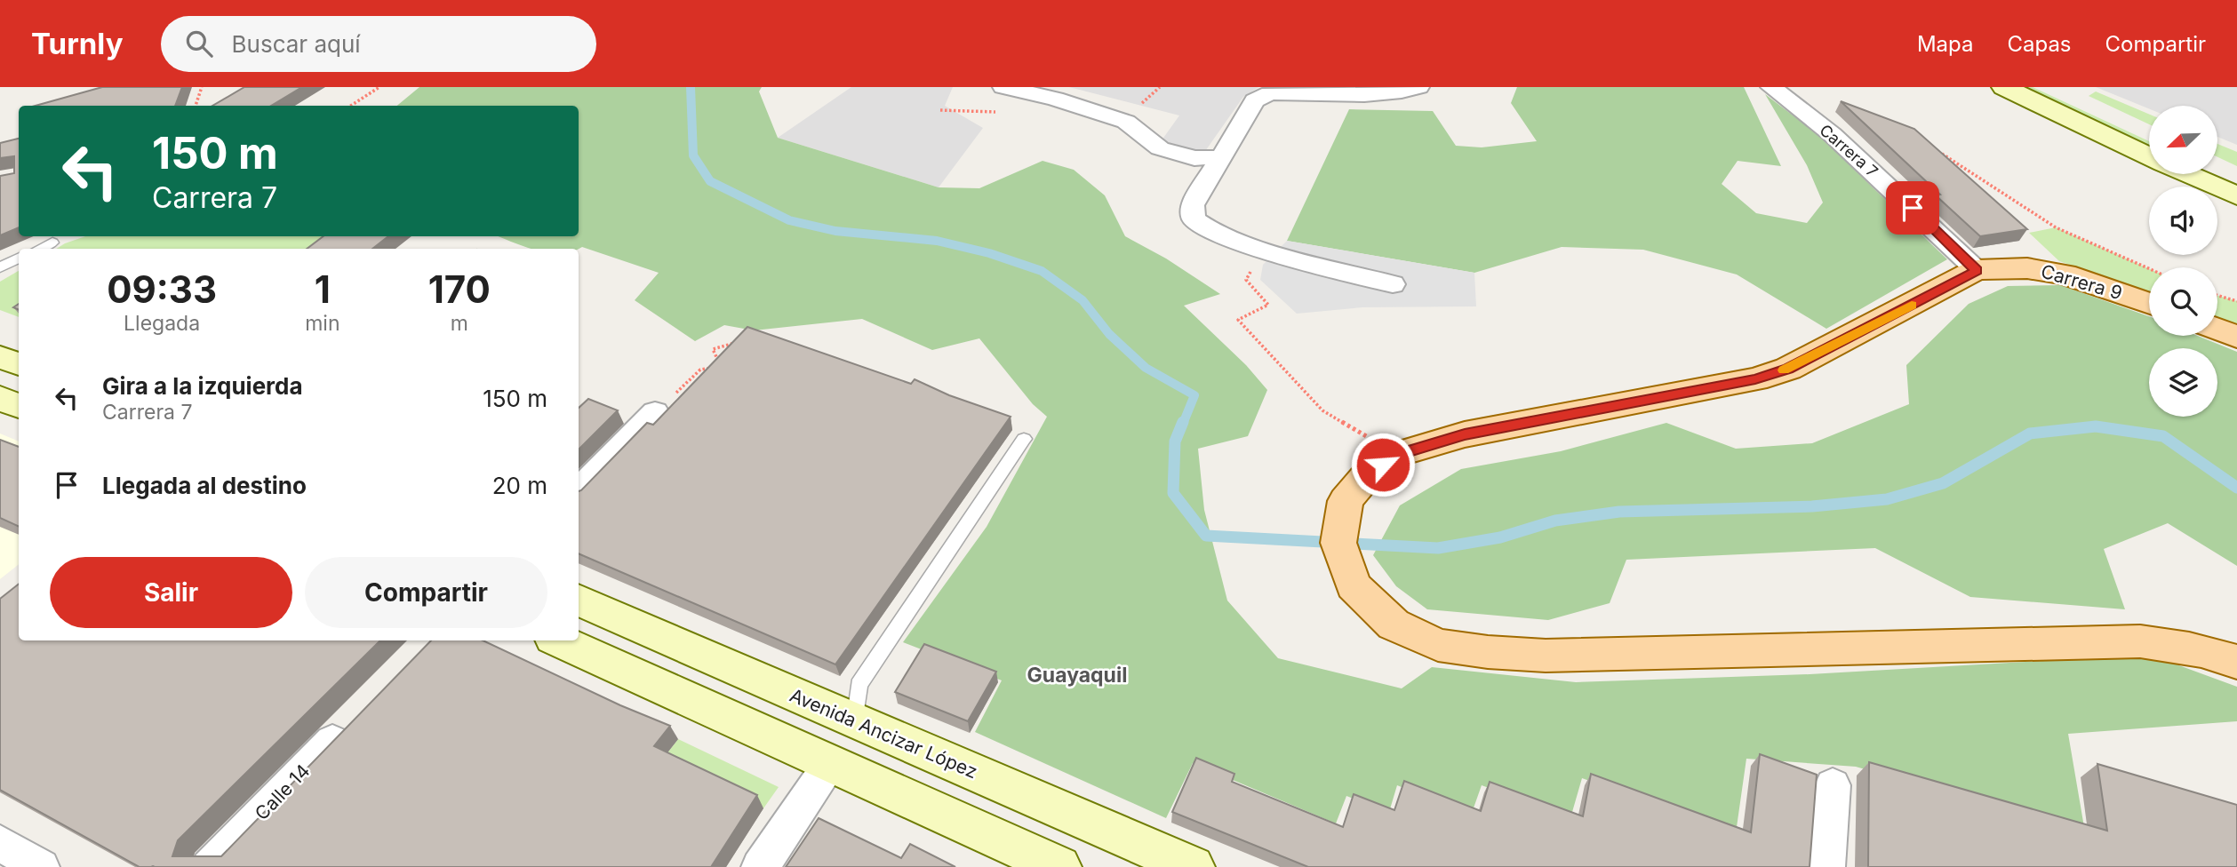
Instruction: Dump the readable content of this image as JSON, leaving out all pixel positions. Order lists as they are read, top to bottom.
{
  "streets": {
    "main road": ["Carrera 9", "Avenida Ancizar López"],
    "street": ["Carrera 7", "Calle 14"]
  },
  "crossings": [
    ["Carrera 7", "Carrera 9"]
  ],
  "districts": ["Guayaquil"],
  "north": "bottom left",
  "page": {
    "header": "Turnly",
    "search": "Buscar aquí",
    "nav": ["Mapa", "Capas", "Compartir"],
    "turn": ["150 m", "Carrera 7"],
    "eta": [
      "09:33",
      "Llegada",
      "1",
      "min",
      "170",
      "m"
    ],
    "list": [
      {
        "name": "Gira a la izquierda",
        "note": "Carrera 7",
        "value": "150 m"
      },
      {
        "name": "Llegada al destino",
        "value": "20 m"
      }
    ],
    "buttons": ["Salir", "Compartir"]
  }
}
